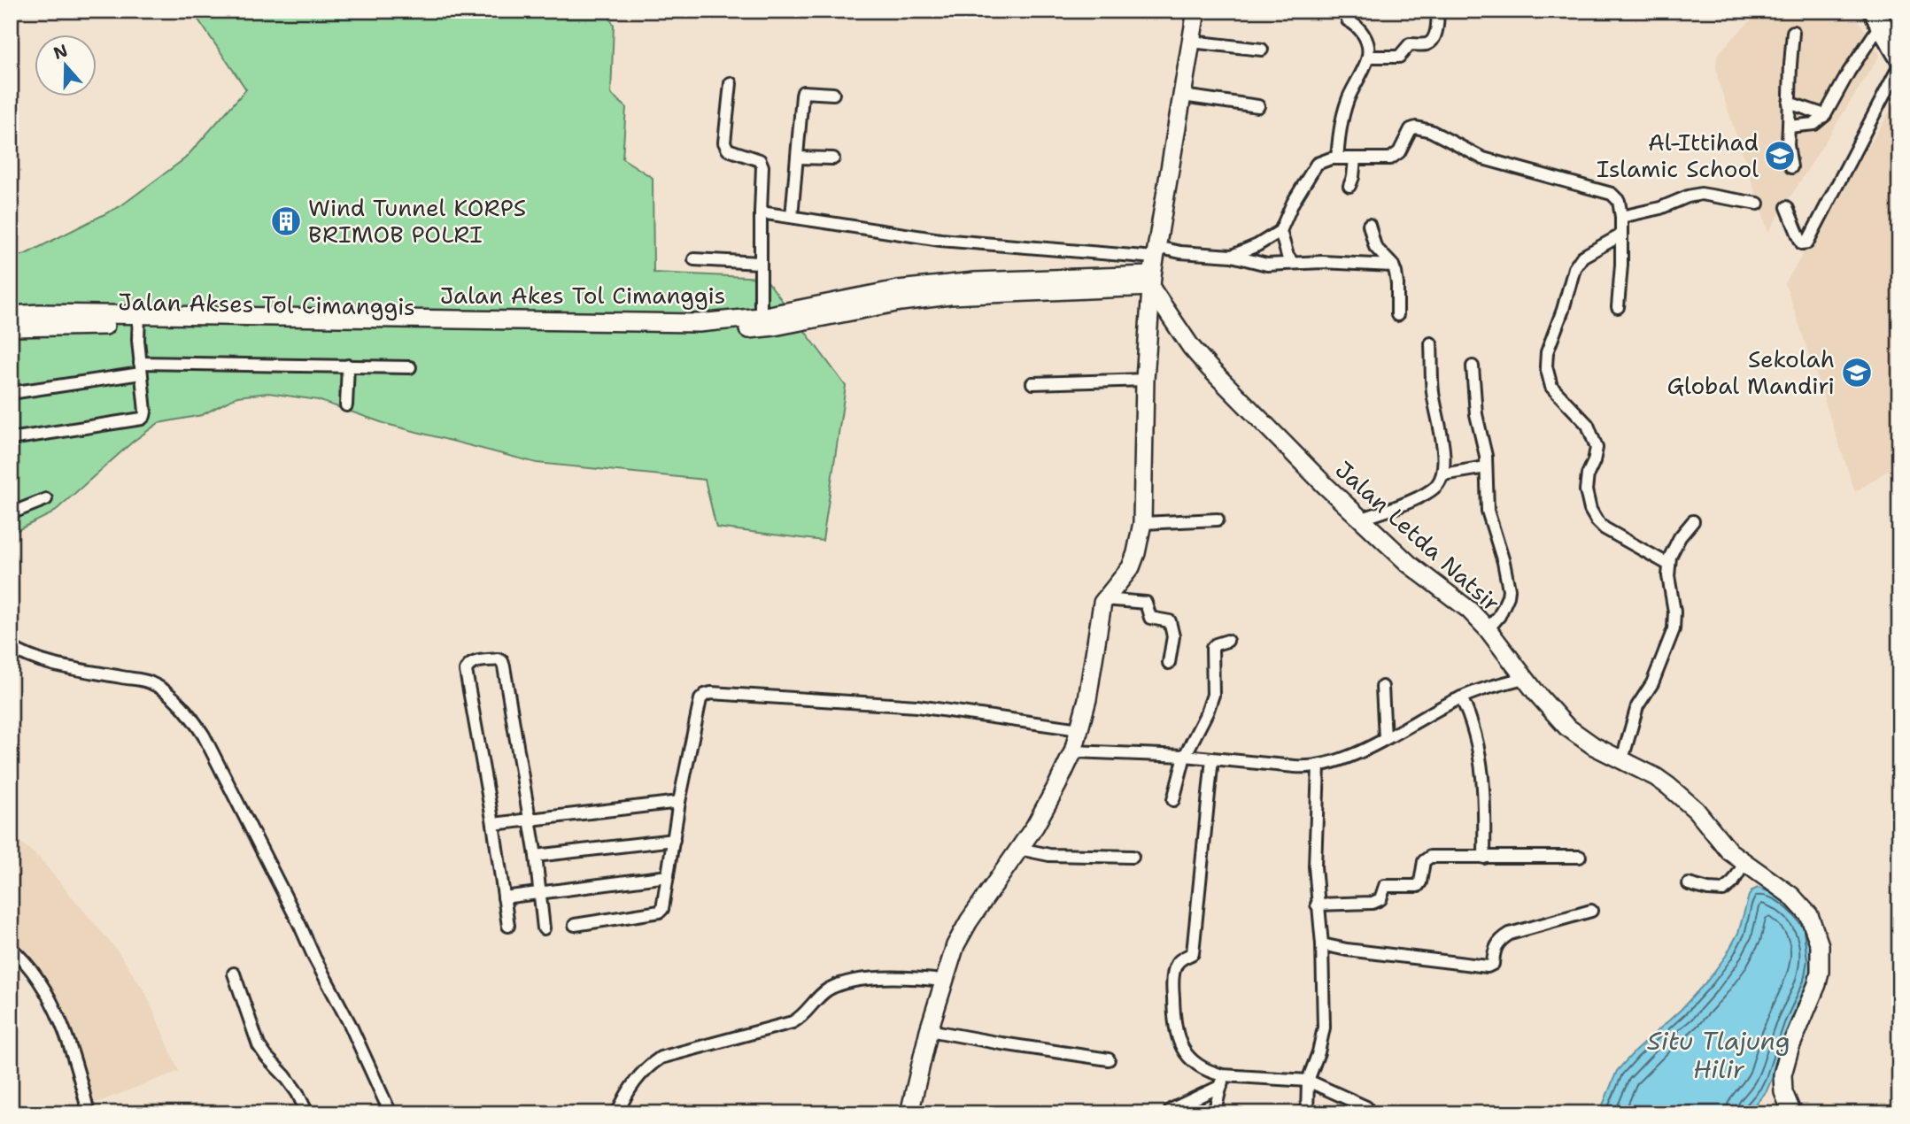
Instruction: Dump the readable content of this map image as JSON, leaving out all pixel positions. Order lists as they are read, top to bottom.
{
  "streets": {
    "main road": ["Jalan Akes Tol Cimanggis", "Jalan Akses Tol Cimanggis", "Jalan Letda Natsir"]
  },
  "crossings": [
    ["Jalan Akes Tol Cimanggis", "Jalan Akses Tol Cimanggis"],
    ["Jalan Akes Tol Cimanggis", "Jalan Letda Natsir"],
    ["Jalan Akses Tol Cimanggis", "Jalan Letda Natsir"]
  ],
  "water": ["Situ Tlajung Hilir"],
  "places": {
    "school or university": ["Al-Ittihad Islamic School", "Sekolah Global Mandiri"],
    "building": ["Wind Tunnel KORPS BRIMOB POLRI"]
  },
  "north": "top"
}
